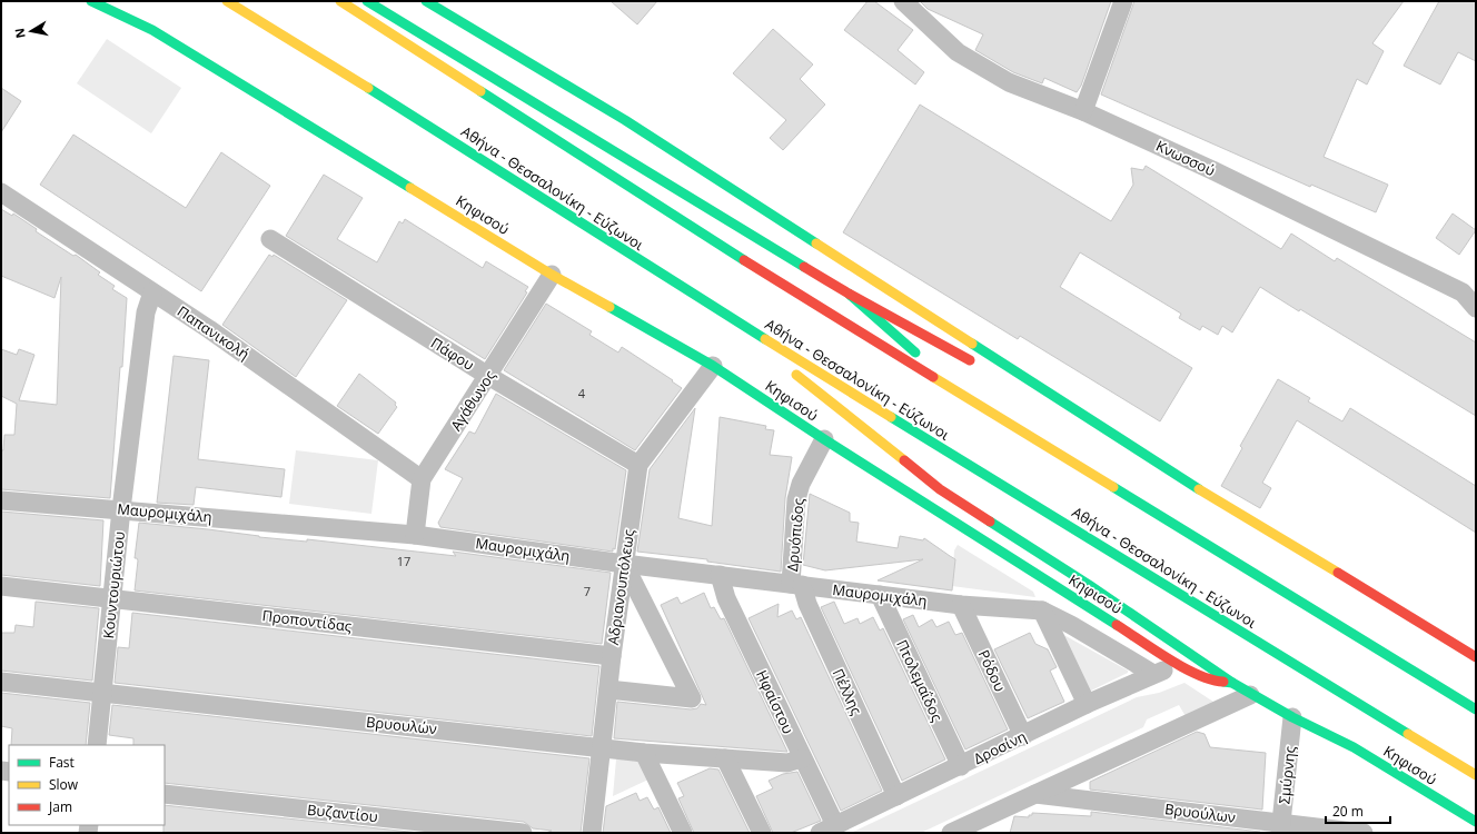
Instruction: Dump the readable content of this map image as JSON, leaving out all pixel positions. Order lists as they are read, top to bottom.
{
  "streets": {
    "main road": ["Αθήνα - Θεσσαλονίκη - Εύζωνοι", "Κηφισού"],
    "street": [
      "Κνωσσού",
      "Παπανικολή",
      "Πάφου",
      "Αγάθωνος",
      "Μαυρομιχάλη",
      "Δρυόπιδος",
      "Κουντουριώτου",
      "Αδριανουπόλεως",
      "Προποντίδας",
      "Ρόδου",
      "Πτολεμαΐδος",
      "Πέλλης",
      "Ηφαίστου",
      "Βρυουλών",
      "Δροσίνη",
      "Σμύρνης",
      "Βυζαντίου",
      "Βρυούλων"
    ]
  },
  "crossings": [
    ["Κηφισού", "Αγάθωνος"],
    ["Κηφισού", "Δρυόπιδος"],
    ["Κηφισού", "Αδριανουπόλεως"],
    ["Κηφισού", "Δροσίνη"],
    ["Κηφισού", "Σμύρνης"],
    ["Παπανικολή", "Αγάθωνος"],
    ["Παπανικολή", "Κουντουριώτου"],
    ["Πάφου", "Αγάθωνος"],
    ["Πάφου", "Αδριανουπόλεως"],
    ["Αγάθωνος", "Μαυρομιχάλη"],
    ["Μαυρομιχάλη", "Δρυόπιδος"],
    ["Μαυρομιχάλη", "Κουντουριώτου"],
    ["Μαυρομιχάλη", "Αδριανουπόλεως"],
    ["Μαυρομιχάλη", "Ρόδου"],
    ["Μαυρομιχάλη", "Πτολεμαΐδος"],
    ["Μαυρομιχάλη", "Πέλλης"],
    ["Μαυρομιχάλη", "Ηφαίστου"],
    ["Μαυρομιχάλη", "Δροσίνη"],
    ["Δρυόπιδος", "Πέλλης"],
    ["Κουντουριώτου", "Προποντίδας"],
    ["Κουντουριώτου", "Βρυουλών"],
    ["Αδριανουπόλεως", "Προποντίδας"],
    ["Αδριανουπόλεως", "Βρυουλών"],
    ["Ρόδου", "Δροσίνη"],
    ["Πτολεμαΐδος", "Δροσίνη"],
    ["Πέλλης", "Δροσίνη"],
    ["Ηφαίστου", "Βρυουλών"],
    ["Ηφαίστου", "Δροσίνη"],
    ["Σμύρνης", "Βρυούλων"]
  ],
  "house_numbers": ["4", "17", "7"],
  "legend": ["Fast", "Slow", "Jam"],
  "scale_bar": "20 m",
  "north": "left"
}
